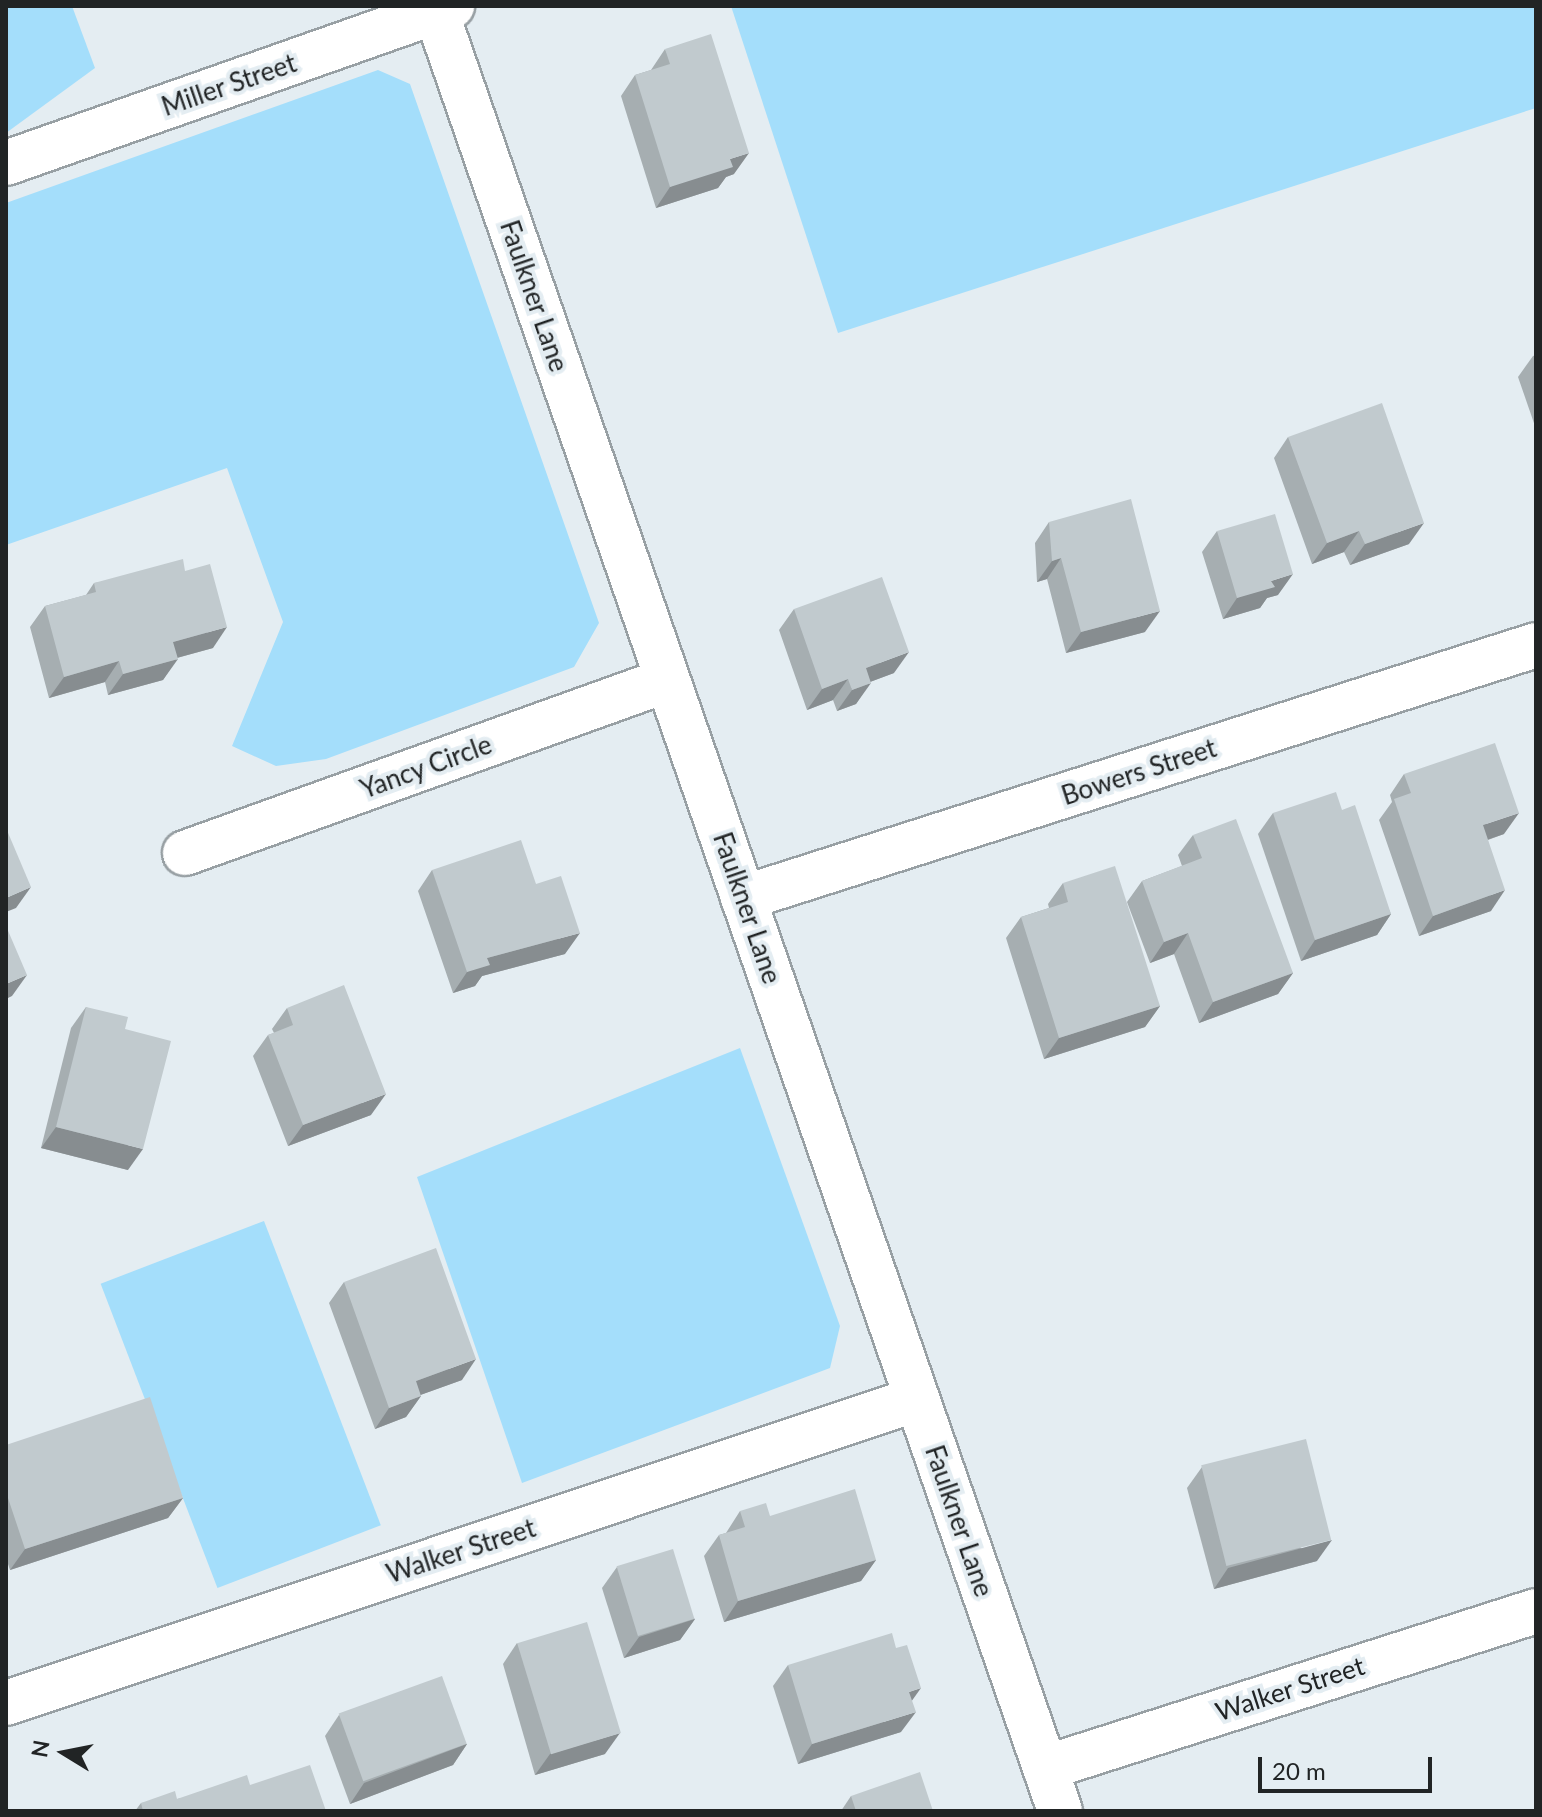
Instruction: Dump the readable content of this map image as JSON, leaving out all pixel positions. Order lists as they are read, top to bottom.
{
  "streets": {
    "street": [
      "Miller Street",
      "Faulkner Lane",
      "Yancy Circle",
      "Bowers Street",
      "Walker Street"
    ]
  },
  "crossings": [
    ["Miller Street", "Faulkner Lane"],
    ["Faulkner Lane", "Yancy Circle"],
    ["Faulkner Lane", "Bowers Street"],
    ["Faulkner Lane", "Walker Street"]
  ],
  "scale_bar": "20 m",
  "north": "left"
}
